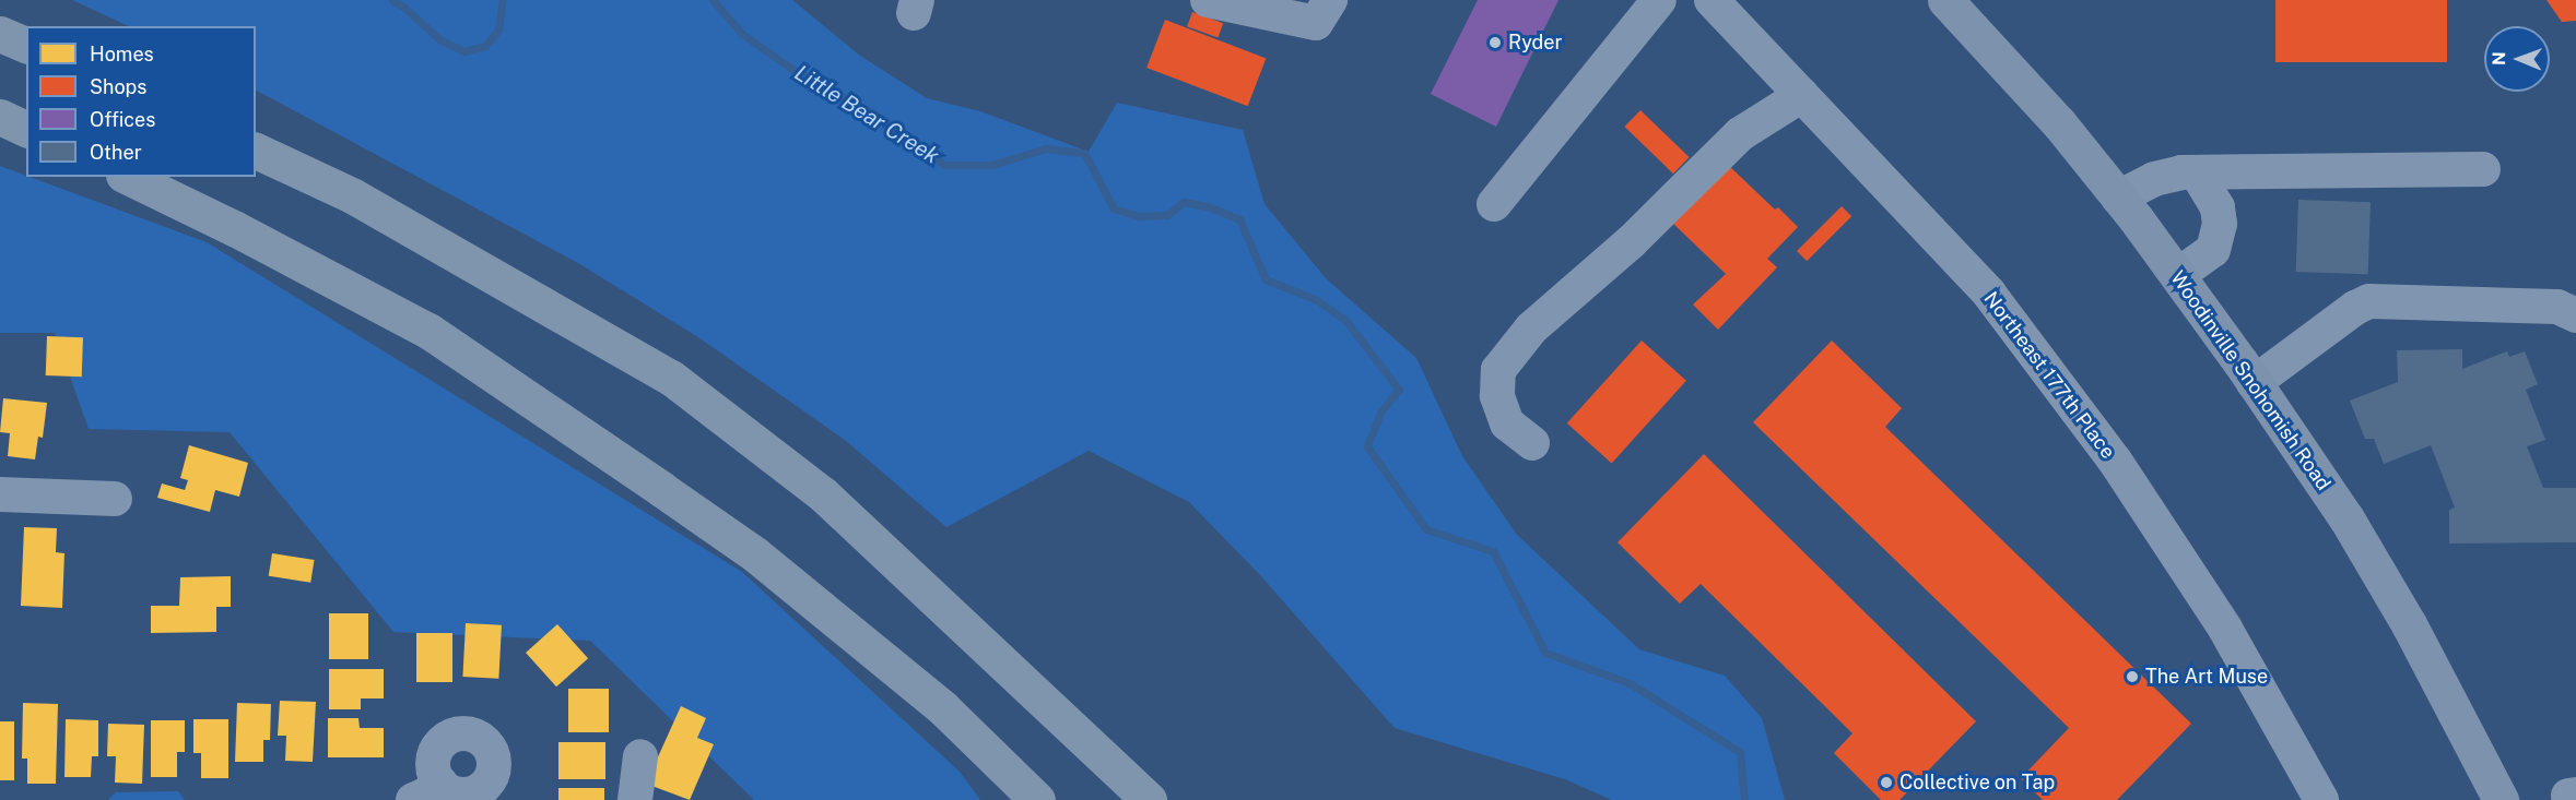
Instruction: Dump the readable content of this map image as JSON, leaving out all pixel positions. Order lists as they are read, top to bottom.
{
  "streets": {
    "main road": ["Woodinville Snohomish Road"],
    "street": ["Northeast 177th Place"]
  },
  "water": ["Little Bear Creek"],
  "places": ["Ryder", "The Art Muse", "Collective on Tap"],
  "legend": [
    "Homes",
    "Shops",
    "Offices",
    "Other"
  ],
  "north": "left"
}
